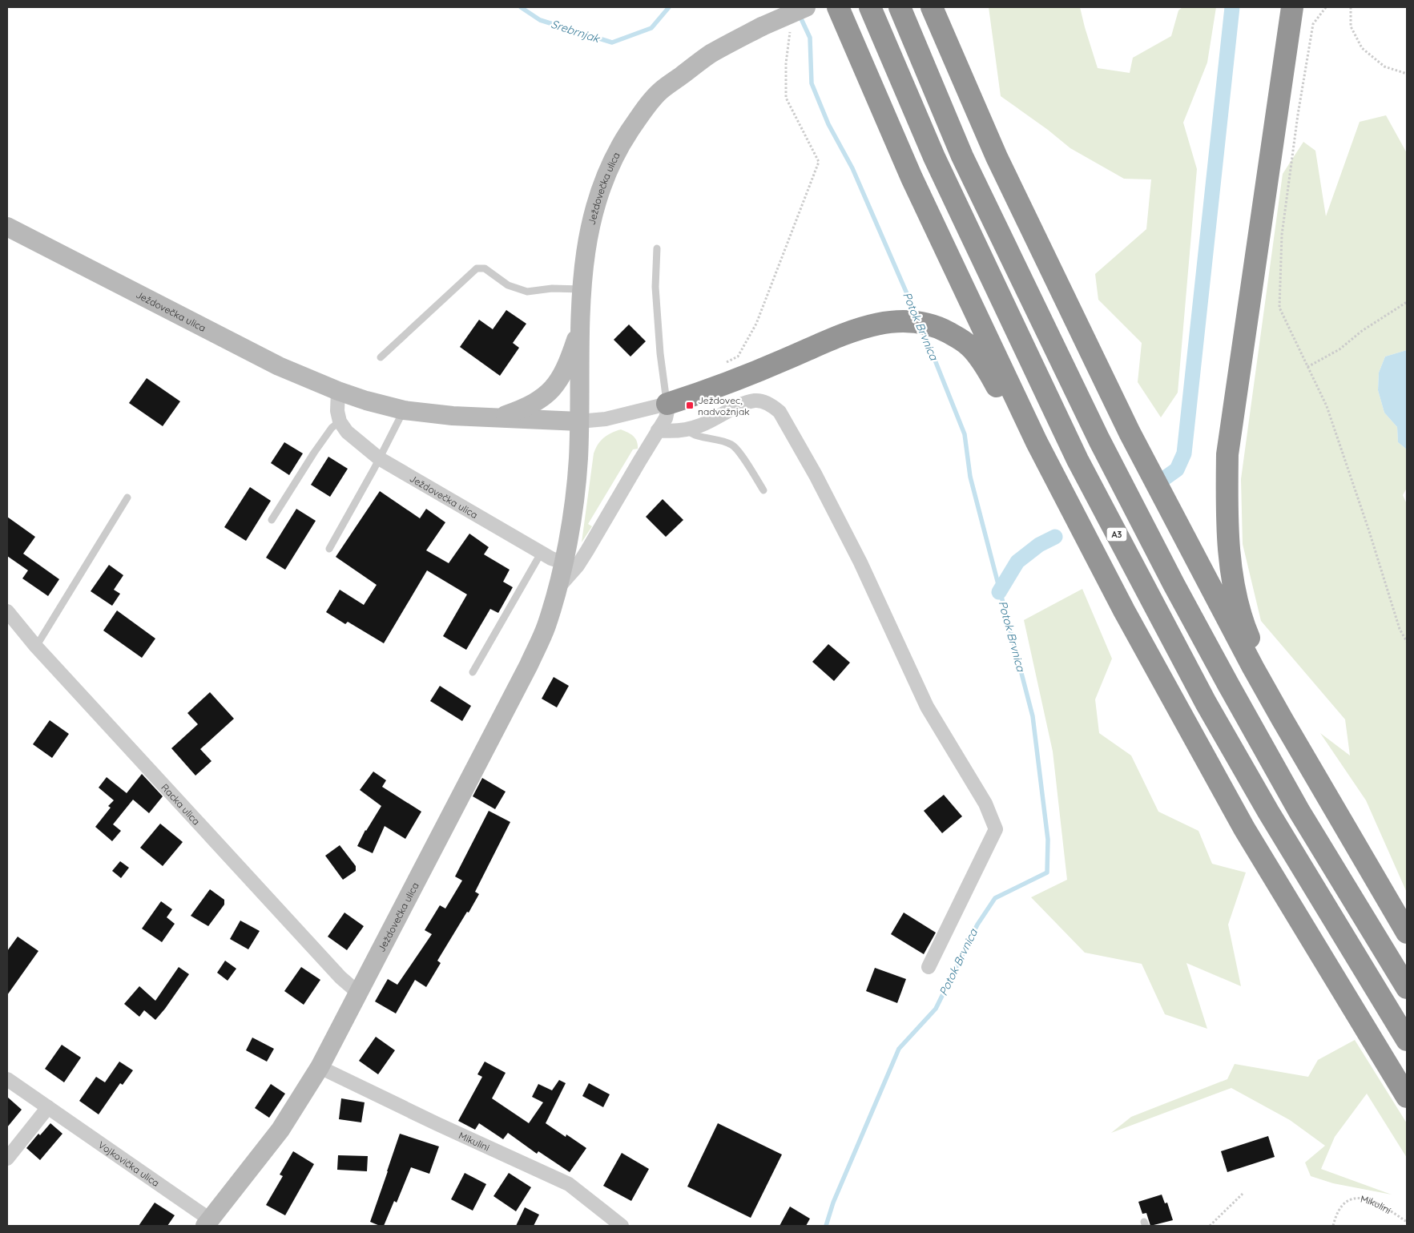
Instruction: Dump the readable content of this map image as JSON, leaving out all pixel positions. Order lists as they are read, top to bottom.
{
  "streets": {
    "highway": ["A3"],
    "main road": ["Ježdovečka ulica"],
    "street": ["Racka ulica", "Mikulini", "Vojkovička ulica"]
  },
  "crossings": [
    ["Ježdovečka ulica", "Racka ulica"],
    ["Ježdovečka ulica", "Mikulini"],
    ["Ježdovečka ulica", "Vojkovička ulica"]
  ],
  "water": ["Srebrnjak", "Potok Brvnica"],
  "places": {
    "transit": ["Ježdovec, nadvožnjak"]
  }
}
